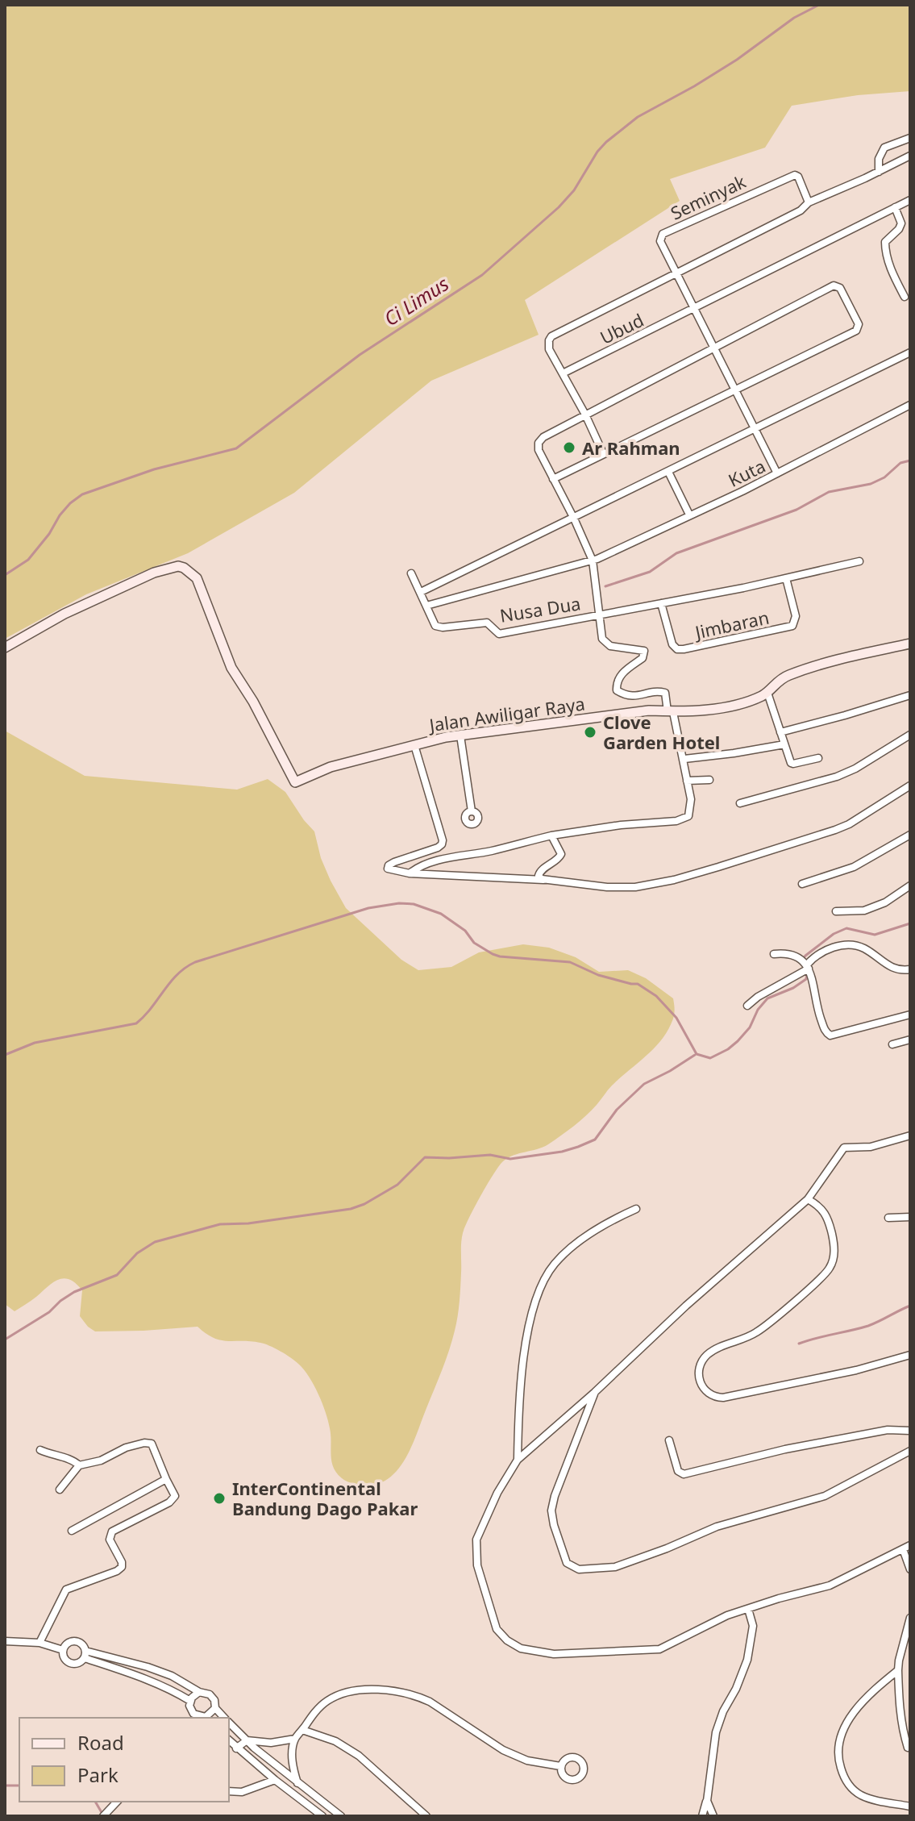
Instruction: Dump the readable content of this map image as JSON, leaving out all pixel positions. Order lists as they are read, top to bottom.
{
  "streets": {
    "street": [
      "Seminyak",
      "Ubud",
      "Kuta",
      "Nusa Dua",
      "Jimbaran",
      "Jalan Awiligar Raya"
    ]
  },
  "crossings": [
    ["Seminyak", "Ubud"],
    ["Kuta", "Nusa Dua"],
    ["Nusa Dua", "Jimbaran"]
  ],
  "water": ["Ci Limus"],
  "places": ["Ar Rahman", "Clove Garden Hotel", "InterContinental Bandung Dago Pakar"],
  "legend": ["Road", "Park"]
}
